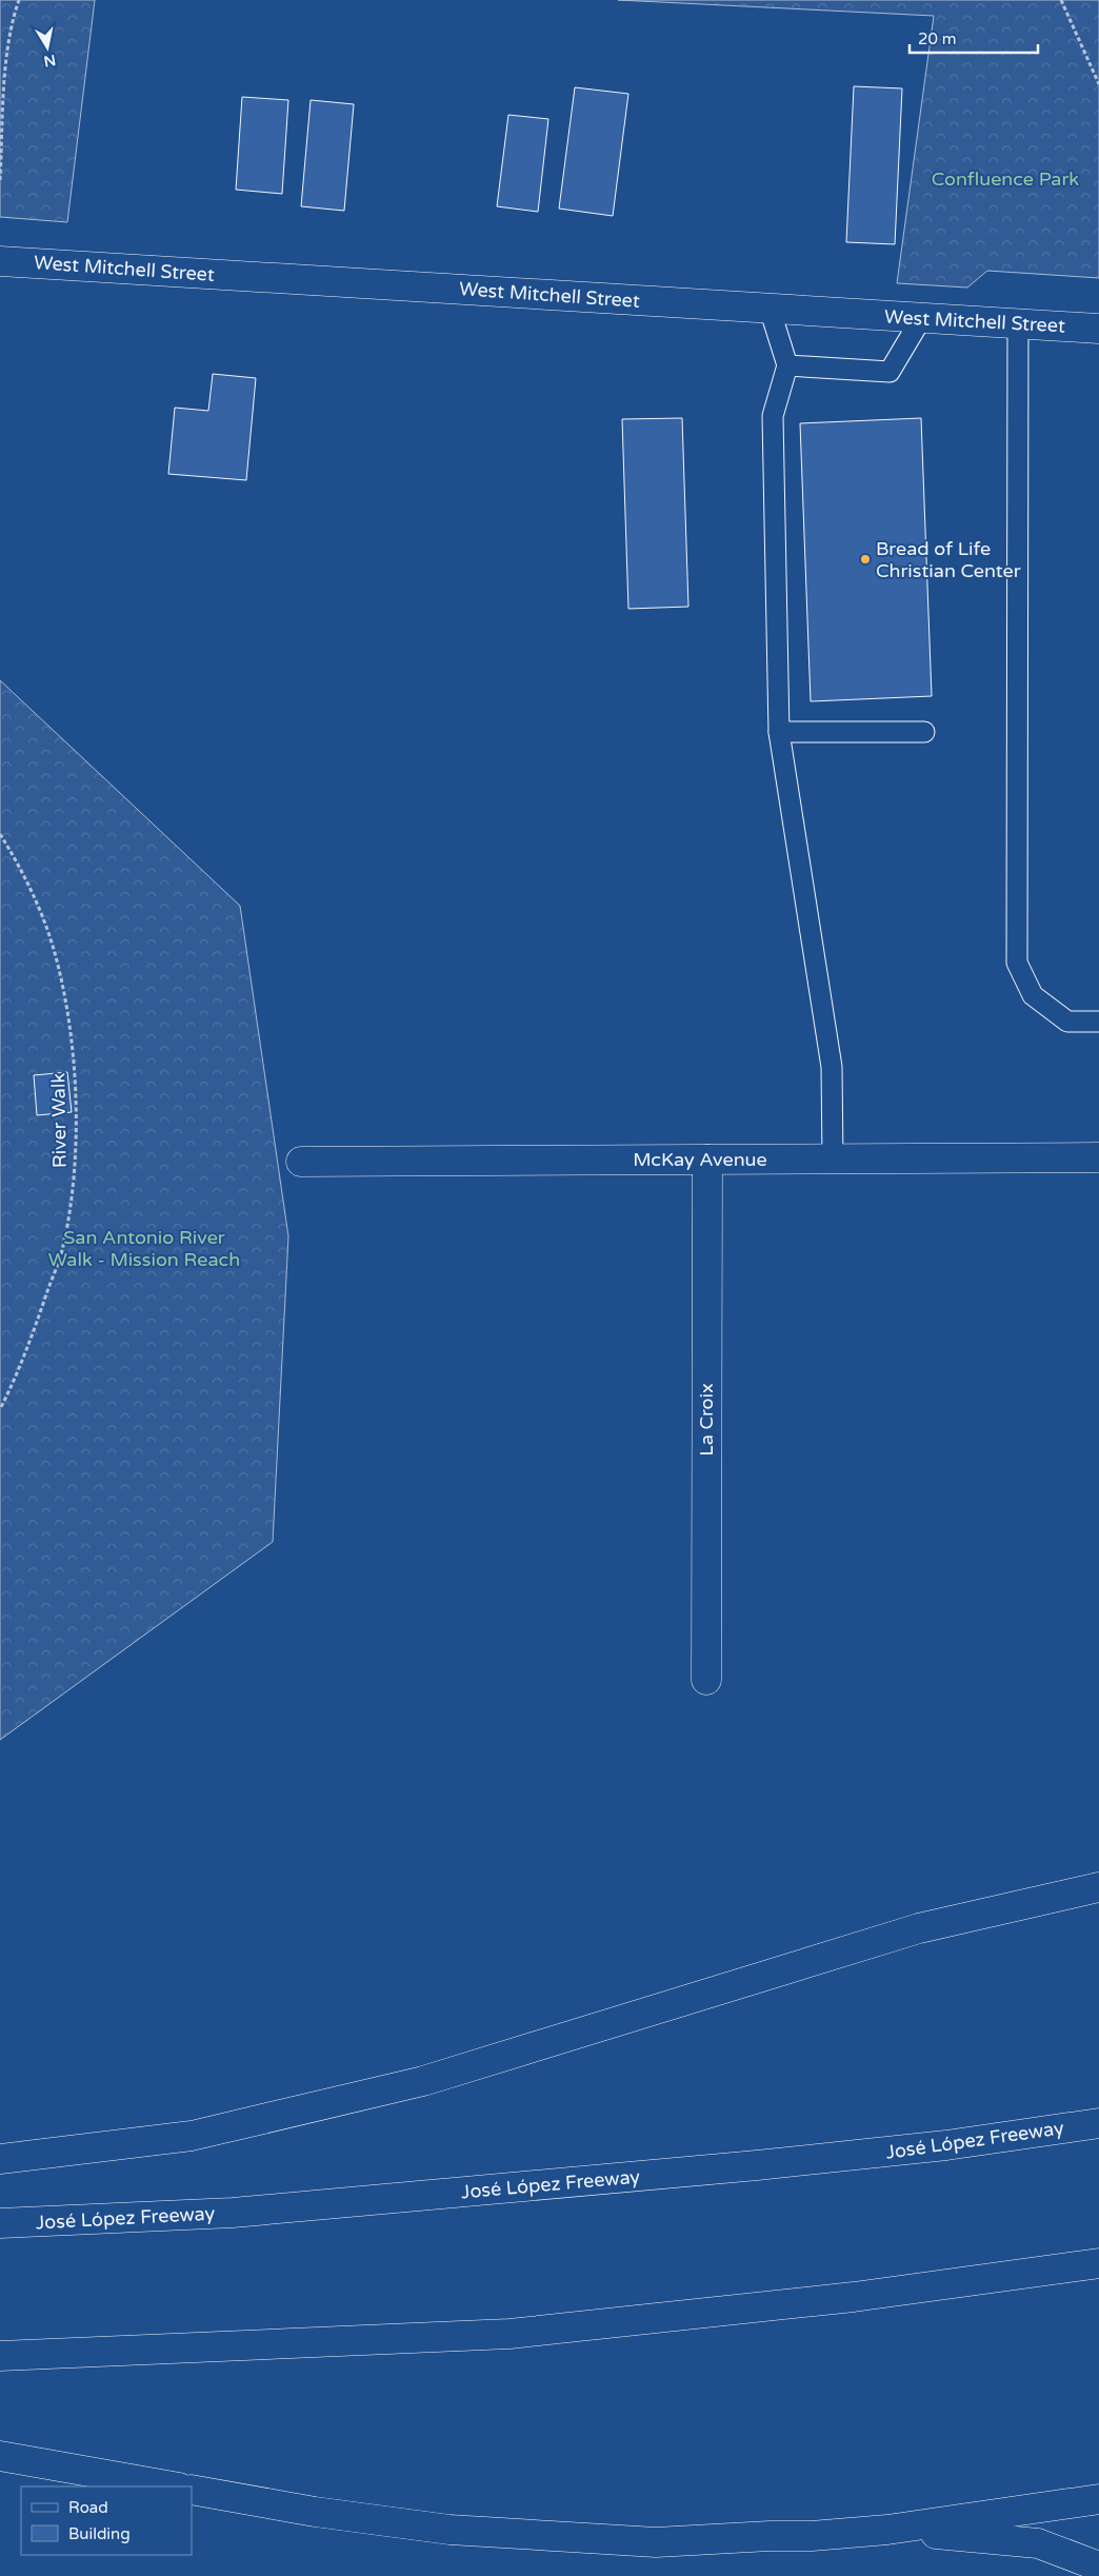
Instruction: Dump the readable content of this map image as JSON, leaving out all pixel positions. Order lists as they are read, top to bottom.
{
  "streets": {
    "main road": [
      "West Mitchell Street",
      "McKay Avenue",
      "La Croix",
      "José López Freeway"
    ],
    "path": ["River Walk"]
  },
  "crossings": [
    ["McKay Avenue", "La Croix"]
  ],
  "parks": ["Confluence Park", "San Antonio River Walk - Mission Reach"],
  "places": ["Bread of Life Christian Center"],
  "legend": ["Road", "Building"],
  "scale_bar": "20 m",
  "north": "bottom"
}
